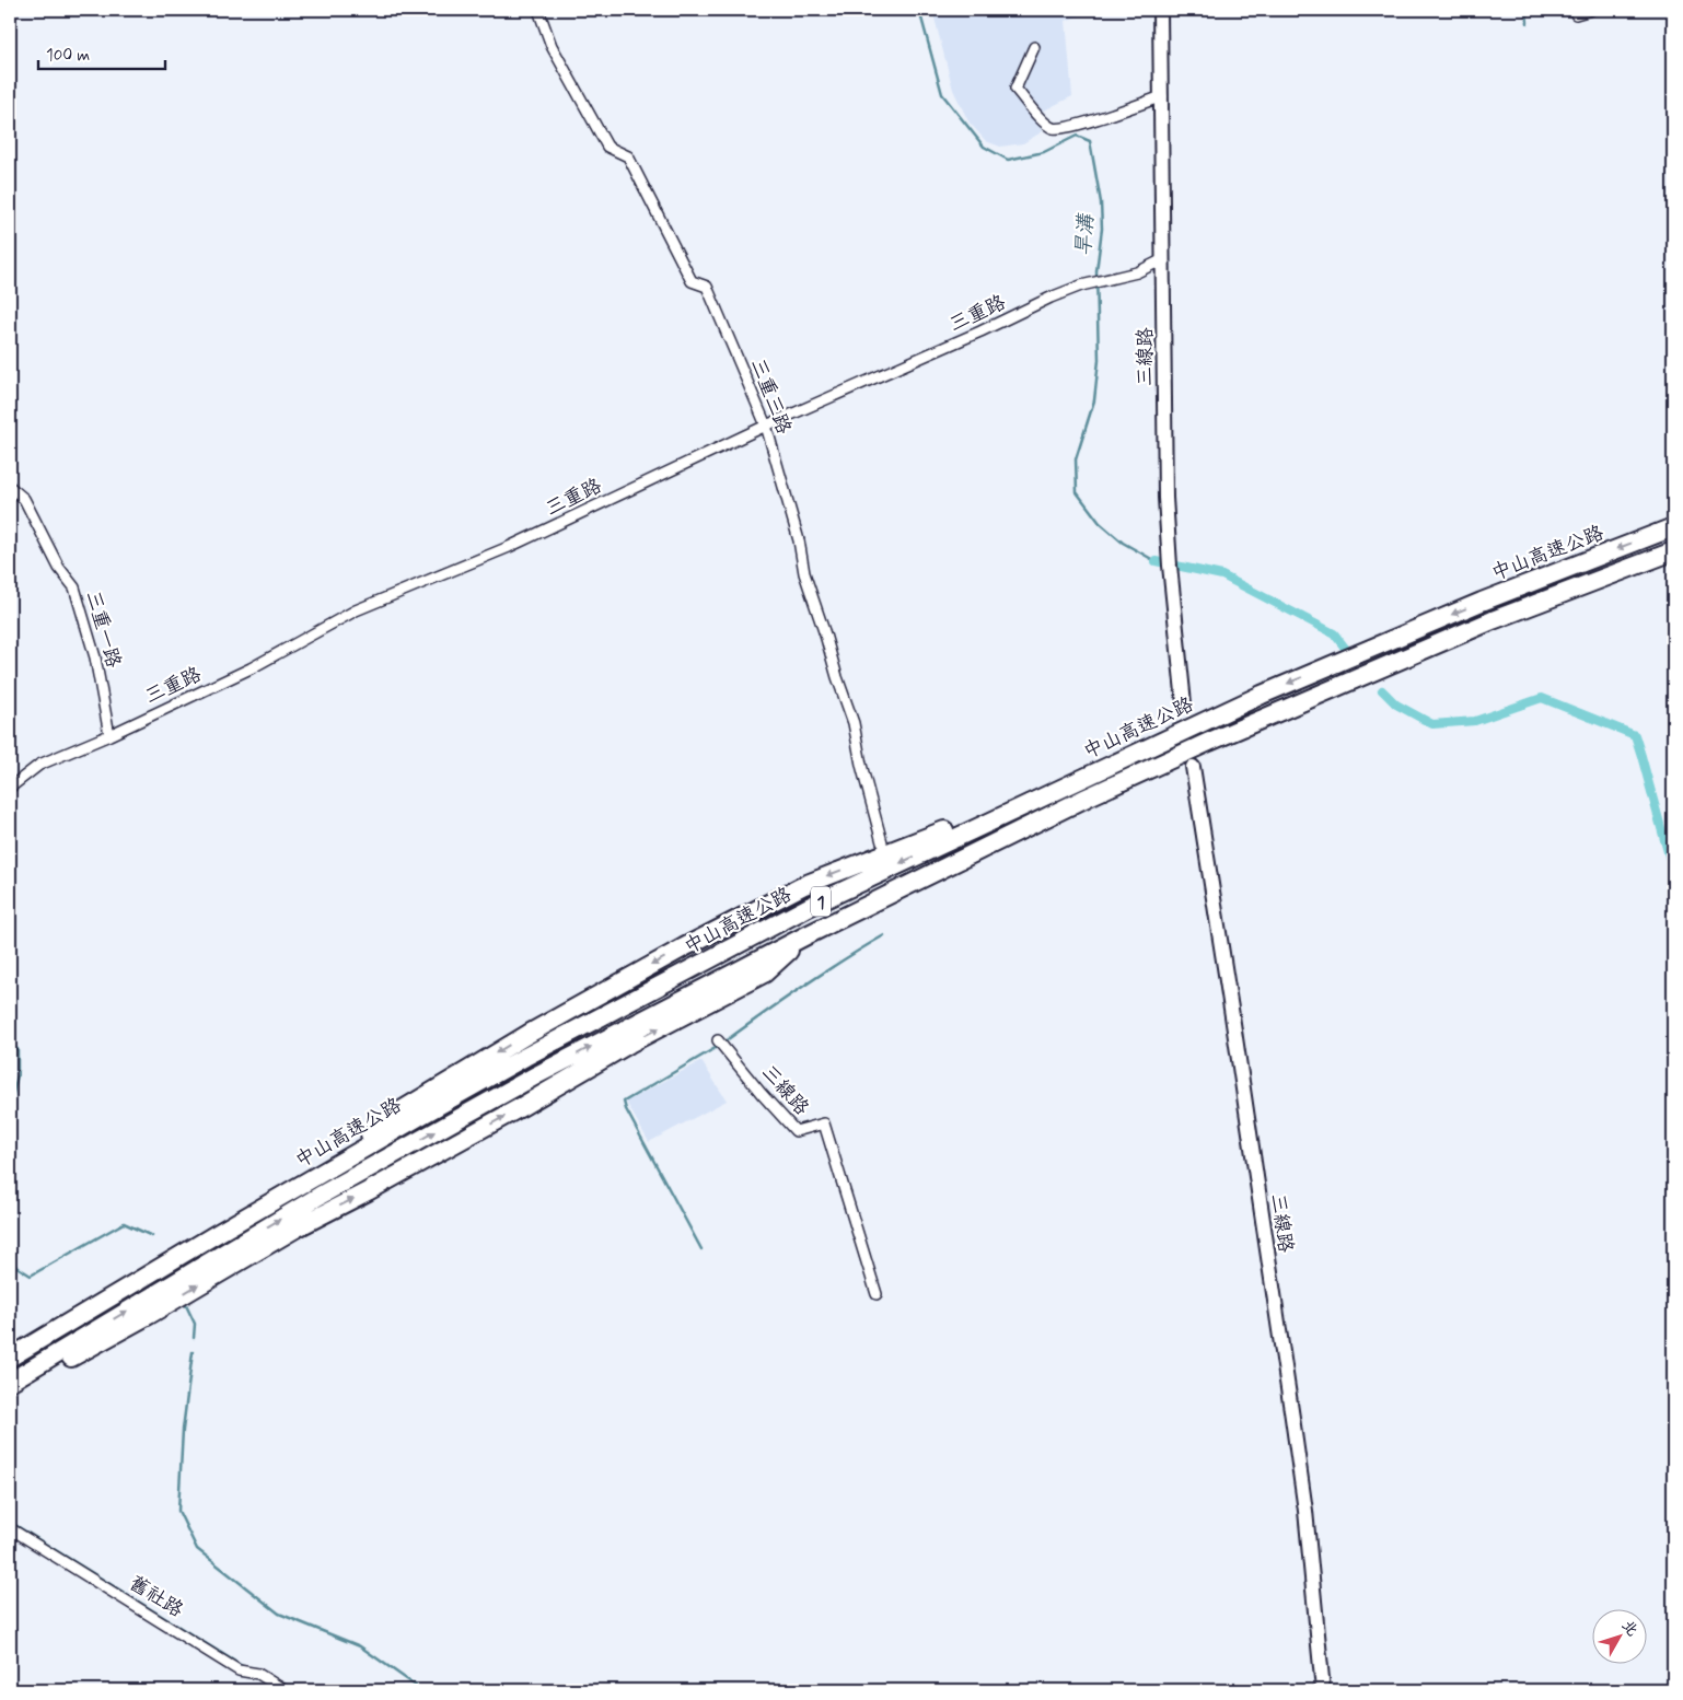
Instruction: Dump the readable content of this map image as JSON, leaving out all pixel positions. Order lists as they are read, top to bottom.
{
  "streets": {
    "highway": ["中山高速公路", "1"],
    "street": [
      "三重路",
      "三線路",
      "三重三路",
      "三重一路",
      "舊社路"
    ]
  },
  "crossings": [
    ["三重路", "三線路"],
    ["三重路", "三重三路"],
    ["三重路", "三重一路"]
  ],
  "water": ["旱溝"],
  "scale_bar": "100 m",
  "north": "top right"
}
